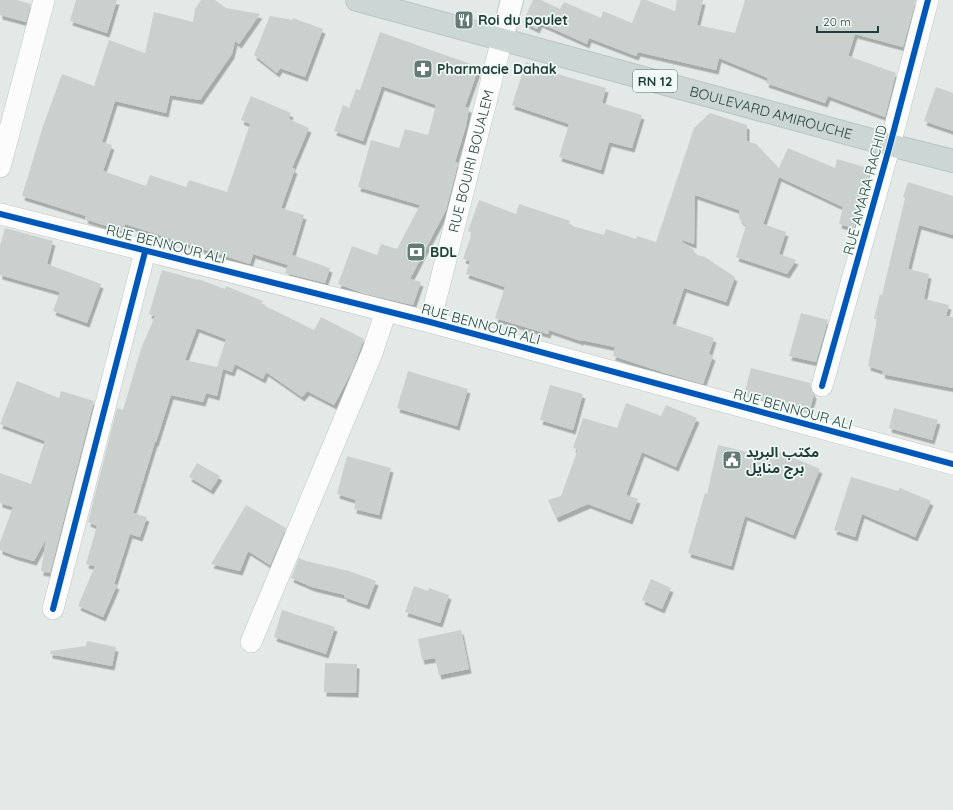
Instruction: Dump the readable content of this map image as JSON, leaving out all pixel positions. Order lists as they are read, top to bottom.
{
  "streets": {
    "main road": ["RN 12", "BOULEVARD AMIROUCHE", "RUE BOUIRI BOUALEM"],
    "street": ["RUE AMARA RACHID", "RUE BENNOUR ALI"]
  },
  "crossings": [
    ["BOULEVARD AMIROUCHE", "RUE BOUIRI BOUALEM"],
    ["BOULEVARD AMIROUCHE", "RUE AMARA RACHID"],
    ["RUE BOUIRI BOUALEM", "RUE BENNOUR ALI"]
  ],
  "places": {
    "restaurant": ["Roi du poulet"],
    "pharmacy": ["Pharmacie Dahak"],
    "bank": ["BDL"],
    "public building": ["مكتب البريد برج منايل"]
  },
  "scale_bar": "20 m"
}
